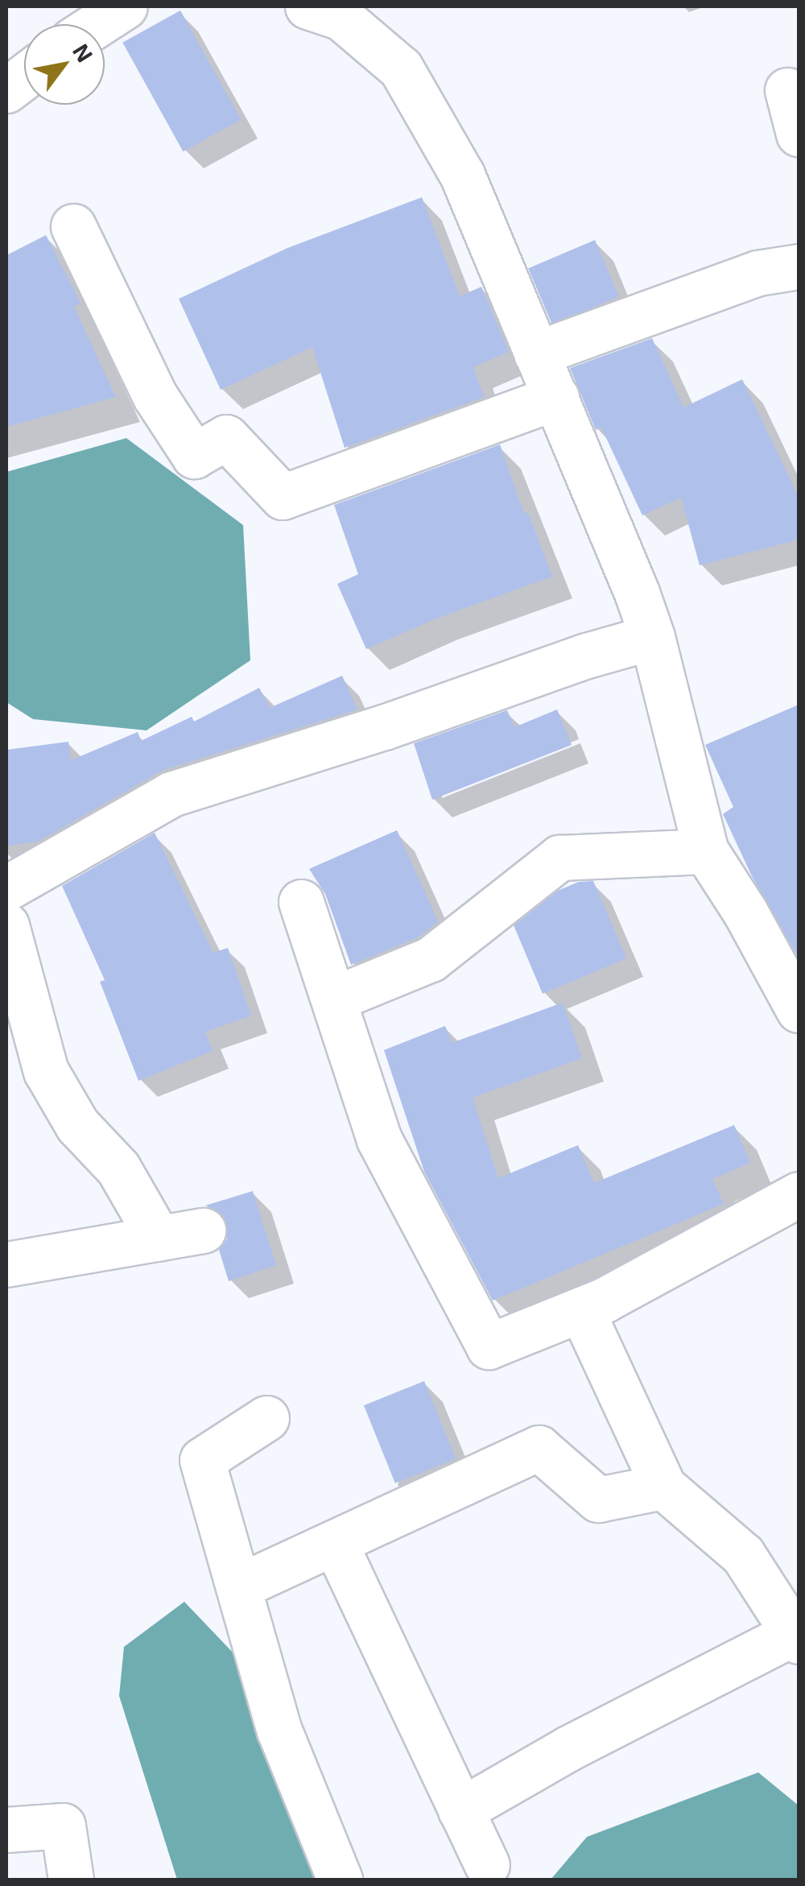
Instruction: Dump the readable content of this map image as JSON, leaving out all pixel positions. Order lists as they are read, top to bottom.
{
  "north": "top right"
}
